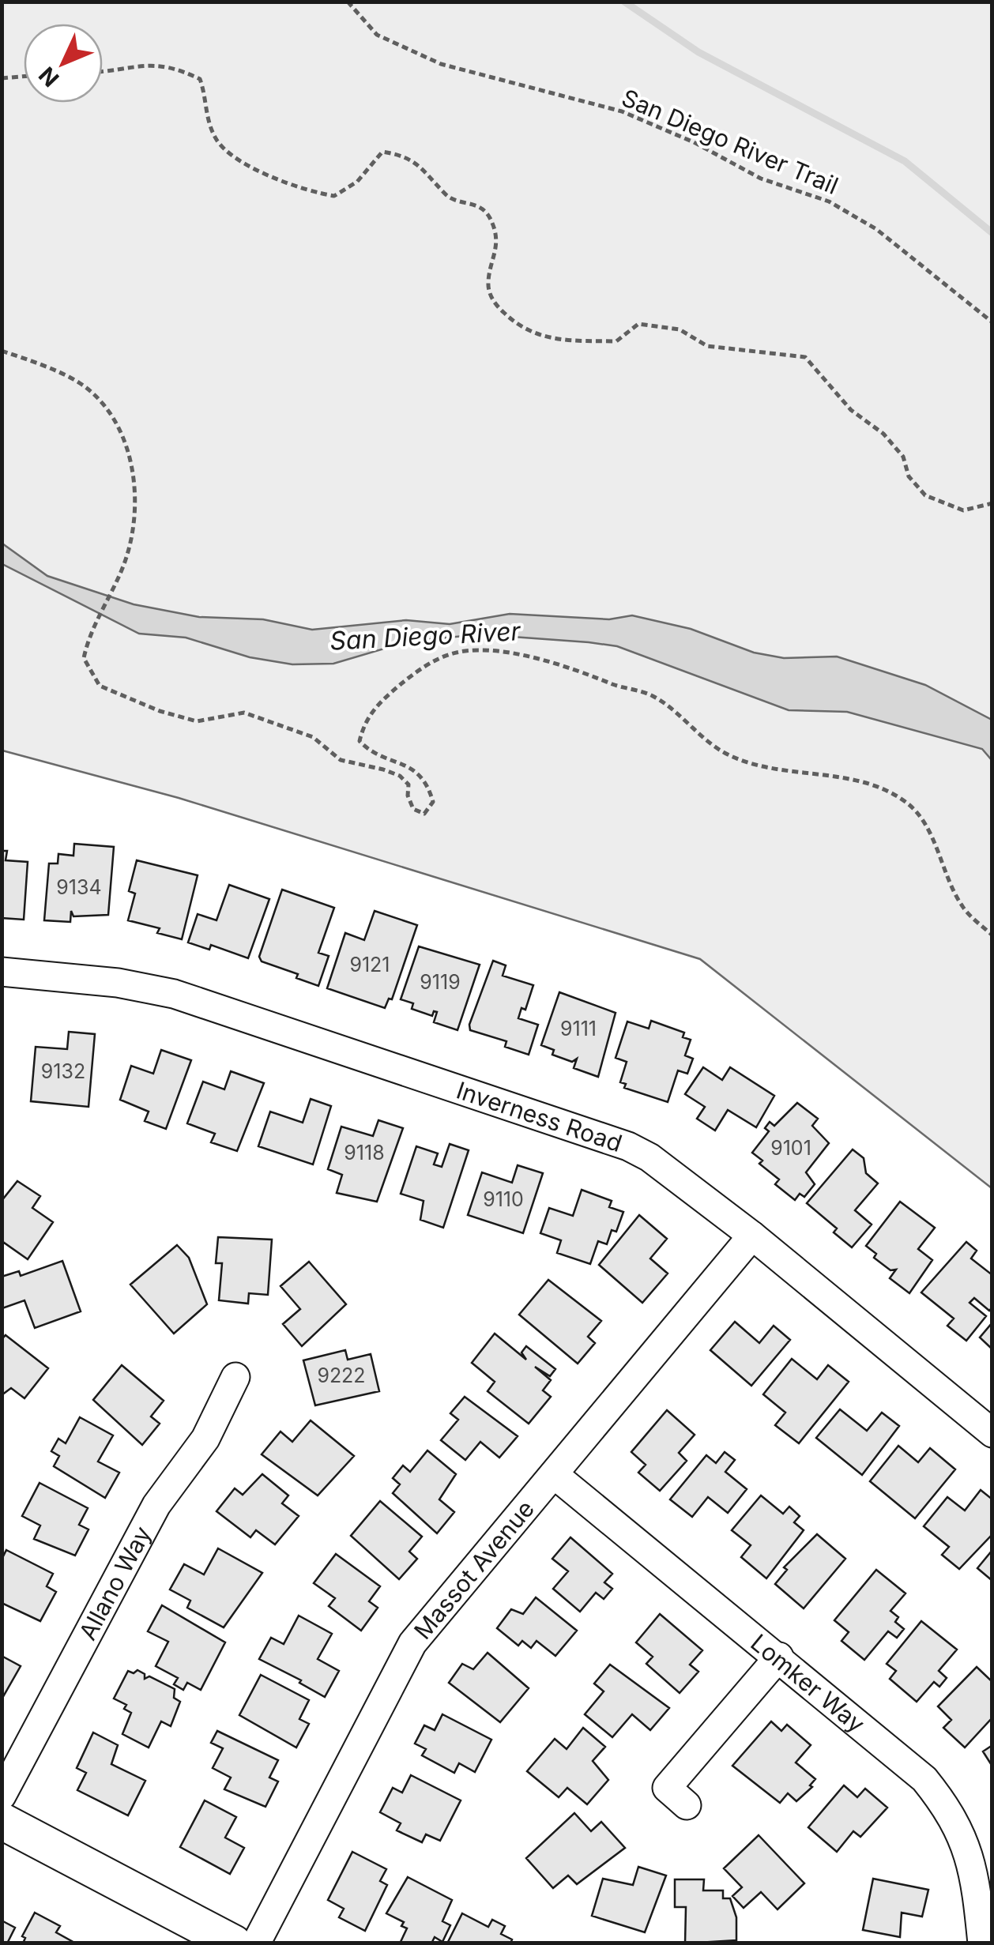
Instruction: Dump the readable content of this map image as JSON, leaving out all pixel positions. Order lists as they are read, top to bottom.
{
  "streets": {
    "street": [
      "Inverness Road",
      "Massot Avenue",
      "Allano Way",
      "Lomker Way"
    ],
    "path": ["San Diego River Trail"]
  },
  "crossings": [
    ["Inverness Road", "Massot Avenue"],
    ["Massot Avenue", "Lomker Way"]
  ],
  "water": ["San Diego River"],
  "house_numbers": [
    "9134",
    "9121",
    "9119",
    "9111",
    "9132",
    "9101",
    "9118",
    "9110",
    "9222"
  ],
  "north": "bottom left"
}
